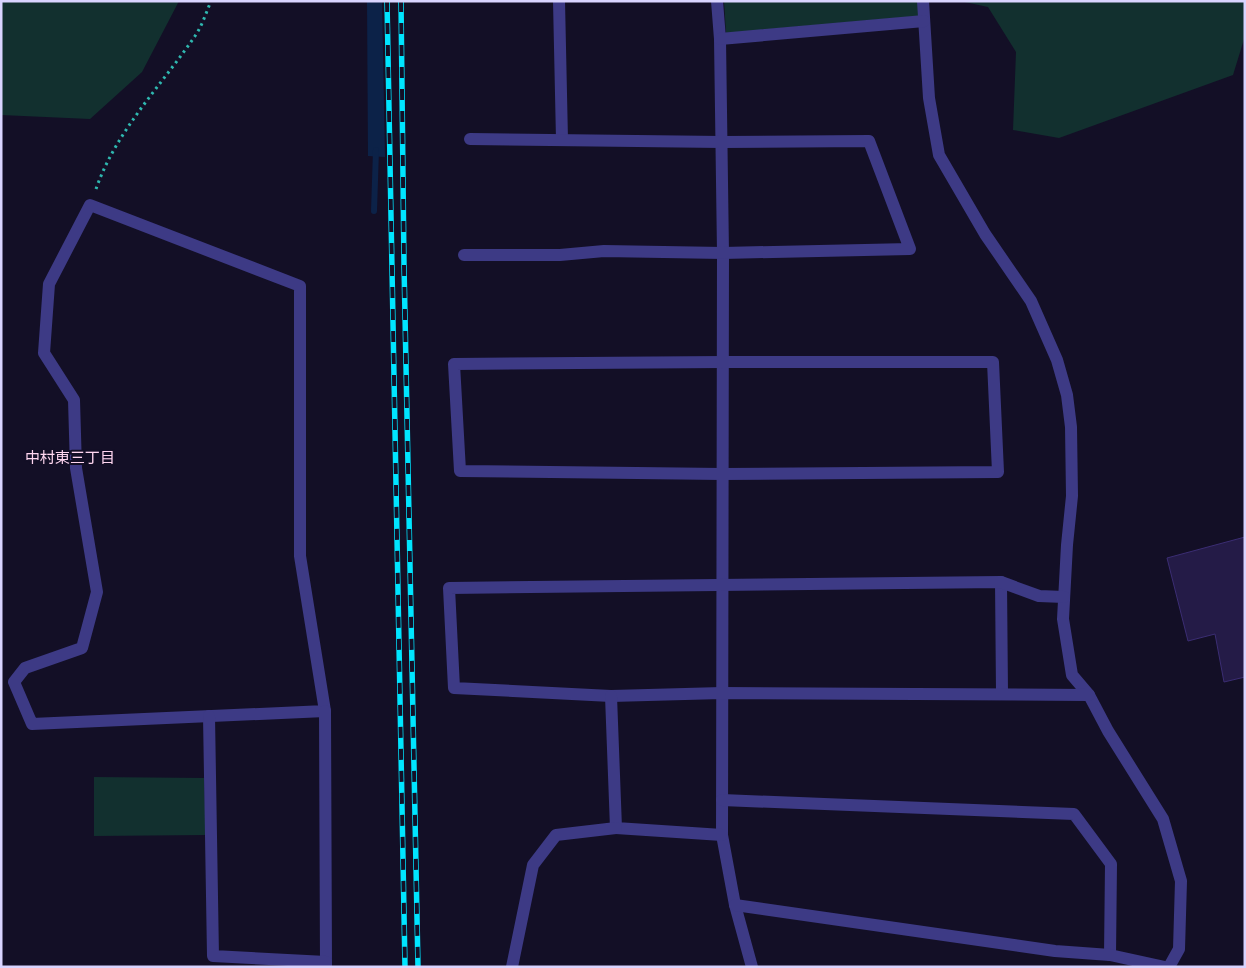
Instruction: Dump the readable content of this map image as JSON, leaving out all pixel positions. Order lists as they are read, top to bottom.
{
  "districts": ["中村東三丁目"]
}
